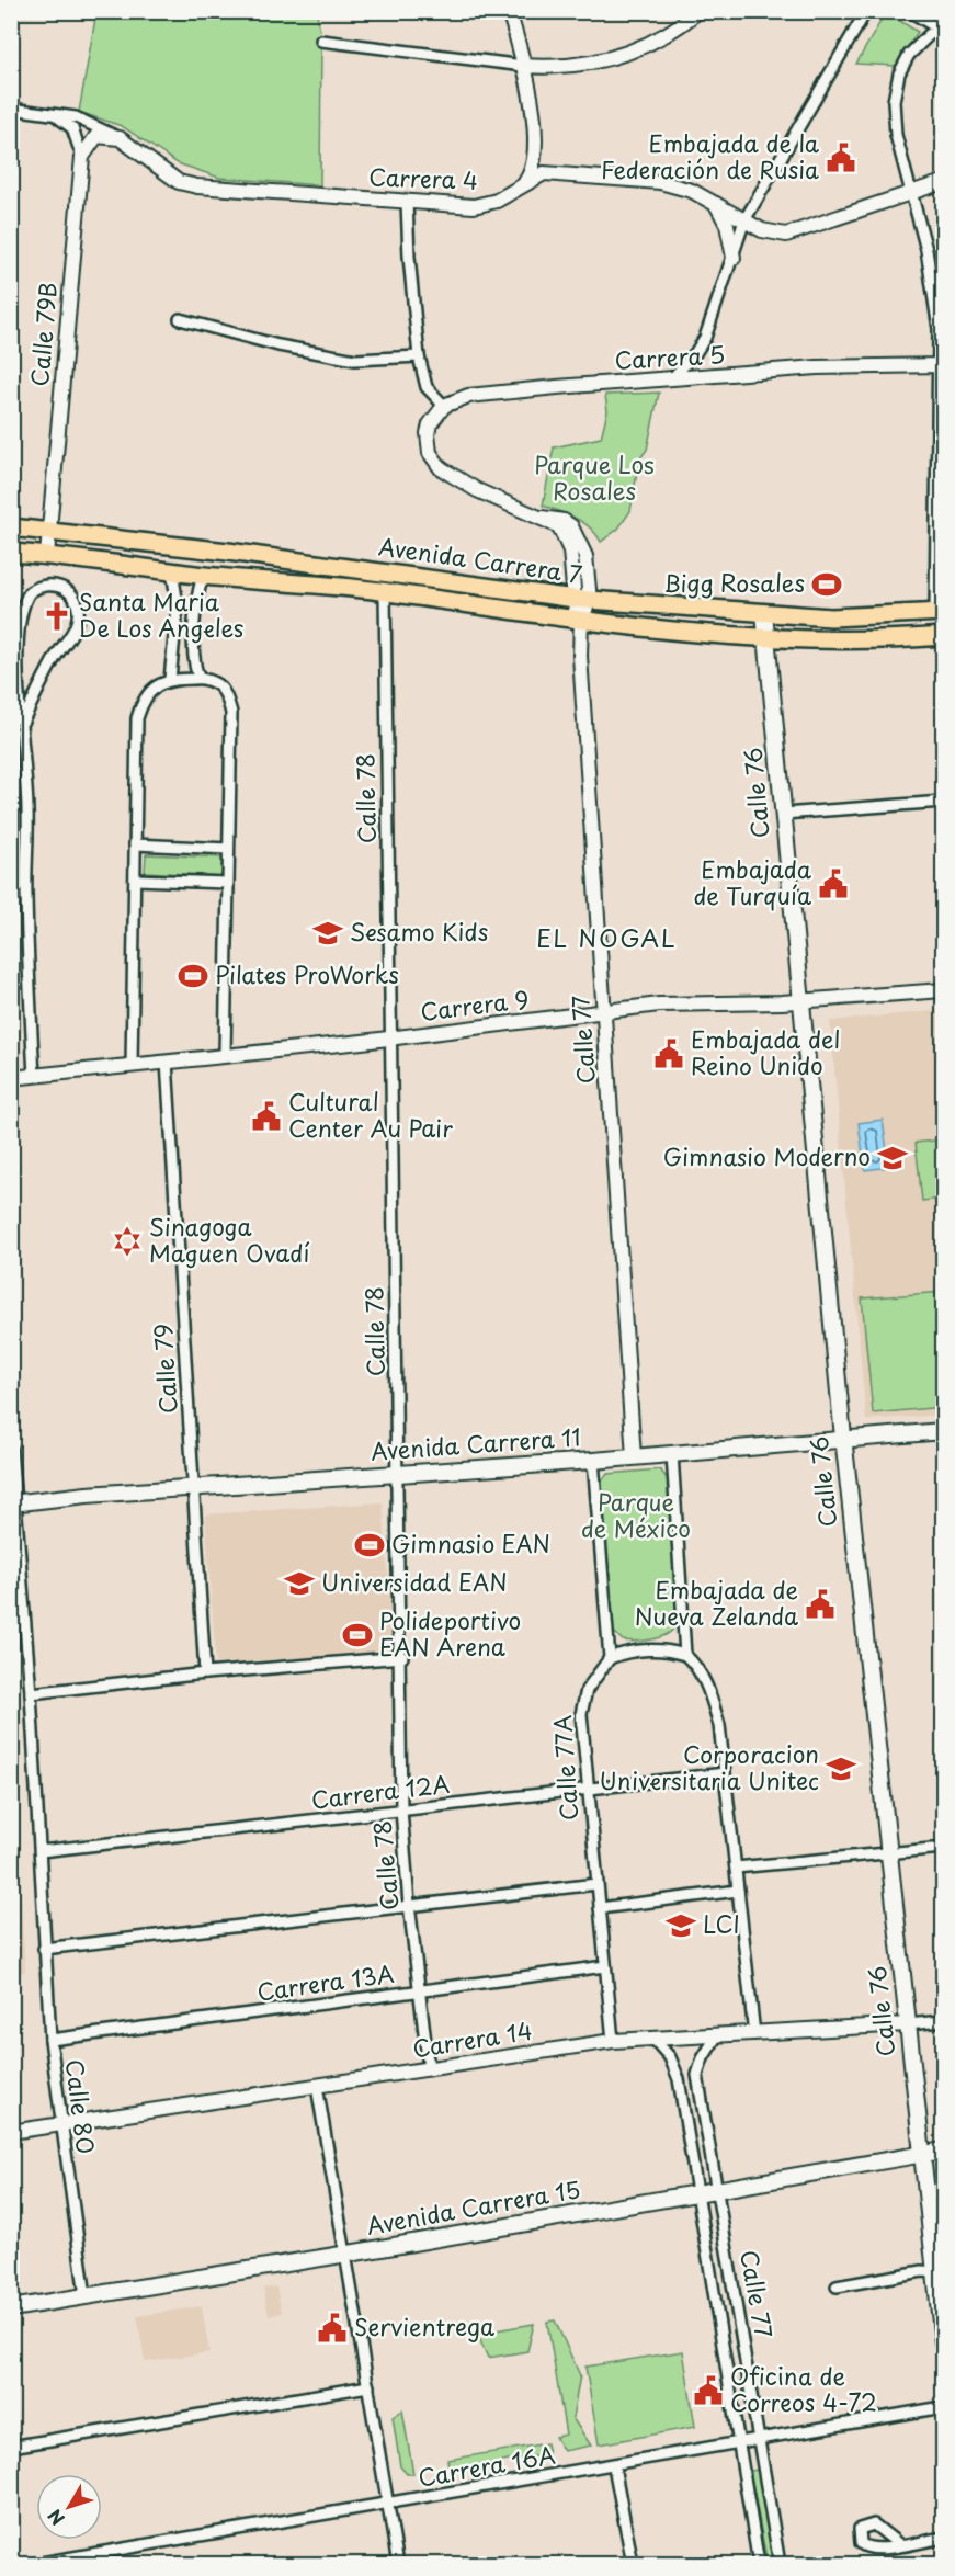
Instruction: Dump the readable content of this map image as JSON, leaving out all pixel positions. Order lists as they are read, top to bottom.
{
  "streets": {
    "main road": [
      "Avenida Carrera 7",
      "Calle 76",
      "Avenida Carrera 11",
      "Avenida Carrera 15"
    ],
    "street": [
      "Carrera 4",
      "Calle 79B",
      "Carrera 5",
      "Calle 78",
      "Carrera 9",
      "Calle 77",
      "Calle 79",
      "Calle 77A",
      "Carrera 12A",
      "Carrera 13A",
      "Carrera 14",
      "Calle 80",
      "Carrera 16A"
    ]
  },
  "crossings": [
    ["Carrera 4", "Calle 79B"],
    ["Calle 79B", "Avenida Carrera 7"],
    ["Carrera 5", "Calle 77"],
    ["Avenida Carrera 7", "Calle 76"],
    ["Avenida Carrera 7", "Calle 78"],
    ["Avenida Carrera 7", "Calle 77"],
    ["Calle 76", "Carrera 9"],
    ["Calle 76", "Avenida Carrera 11"],
    ["Calle 76", "Carrera 14"],
    ["Calle 76", "Avenida Carrera 15"],
    ["Calle 78", "Carrera 9"],
    ["Calle 78", "Avenida Carrera 11"],
    ["Calle 78", "Carrera 12A"],
    ["Calle 78", "Carrera 13A"],
    ["Calle 78", "Carrera 14"],
    ["Carrera 9", "Calle 77"],
    ["Carrera 9", "Calle 79"],
    ["Calle 77", "Avenida Carrera 11"],
    ["Calle 77", "Carrera 14"],
    ["Calle 77", "Avenida Carrera 15"],
    ["Calle 77", "Carrera 16A"],
    ["Calle 79", "Avenida Carrera 11"],
    ["Avenida Carrera 11", "Calle 80"],
    ["Calle 77A", "Carrera 12A"],
    ["Calle 77A", "Carrera 13A"],
    ["Calle 77A", "Carrera 14"],
    ["Carrera 12A", "Calle 80"],
    ["Carrera 13A", "Calle 80"],
    ["Carrera 14", "Calle 80"],
    ["Calle 80", "Avenida Carrera 15"]
  ],
  "districts": ["EL NOGAL"],
  "parks": ["Parque Los Rosales", "Parque de México"],
  "places": {
    "public building": [
      "Embajada de la Federación de Rusia",
      "Embajada de Turquía",
      "Embajada del Reino Unido",
      "Cultural Center Au Pair",
      "Embajada de Nueva Zelanda",
      "Servientrega",
      "Oficina de Correos 4-72"
    ],
    "sports": [
      "Bigg Rosales",
      "Pilates ProWorks",
      "Gimnasio EAN",
      "Polideportivo EAN Arena"
    ],
    "church": ["Santa Maria De Los Angeles"],
    "school or university": [
      "Sesamo Kids",
      "Gimnasio Moderno",
      "Universidad EAN",
      "Corporacion Universitaria Unitec",
      "LCI"
    ],
    "synagogue": ["Sinagoga Maguen Ovadí"]
  },
  "north": "bottom left"
}
